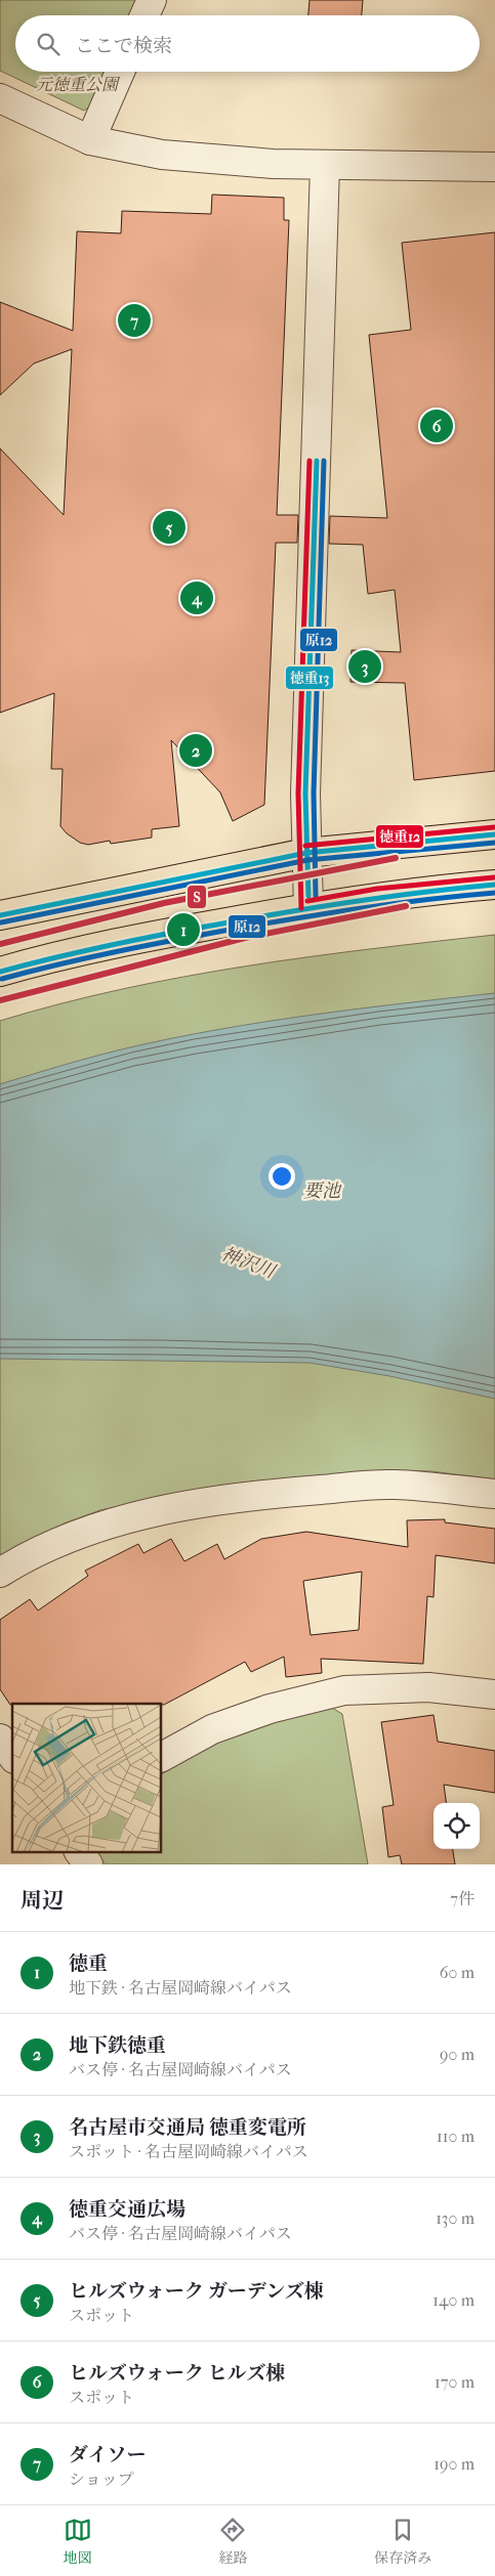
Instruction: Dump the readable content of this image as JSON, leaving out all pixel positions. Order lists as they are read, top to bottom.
{
  "water": ["要池", "神沢川"],
  "parks": ["元徳重公園"],
  "lines": [
    "transit line 徳重13",
    "transit line 原12",
    "transit line 徳重12",
    "transit line S"
  ],
  "page": {
    "search": "ここで検索",
    "pins": [
      "7",
      "6",
      "5",
      "4",
      "3",
      "2",
      "1"
    ],
    "heading": ["周辺", "7件"],
    "list": [
      {
        "mark": "1",
        "name": "徳重",
        "note": "地下鉄 · 名古屋岡崎線バイパス",
        "value": "60 m"
      },
      {
        "mark": "2",
        "name": "地下鉄徳重",
        "note": "バス停 · 名古屋岡崎線バイパス",
        "value": "90 m"
      },
      {
        "mark": "3",
        "name": "名古屋市交通局 徳重変電所",
        "note": "スポット · 名古屋岡崎線バイパス",
        "value": "110 m"
      },
      {
        "mark": "4",
        "name": "徳重交通広場",
        "note": "バス停 · 名古屋岡崎線バイパス",
        "value": "130 m"
      },
      {
        "mark": "5",
        "name": "ヒルズウォーク ガーデンズ棟",
        "note": "スポット",
        "value": "140 m"
      },
      {
        "mark": "6",
        "name": "ヒルズウォーク ヒルズ棟",
        "note": "スポット",
        "value": "170 m"
      },
      {
        "mark": "7",
        "name": "ダイソー",
        "note": "ショップ",
        "value": "190 m"
      }
    ],
    "nav": ["地図", "経路", "保存済み"]
  }
}
